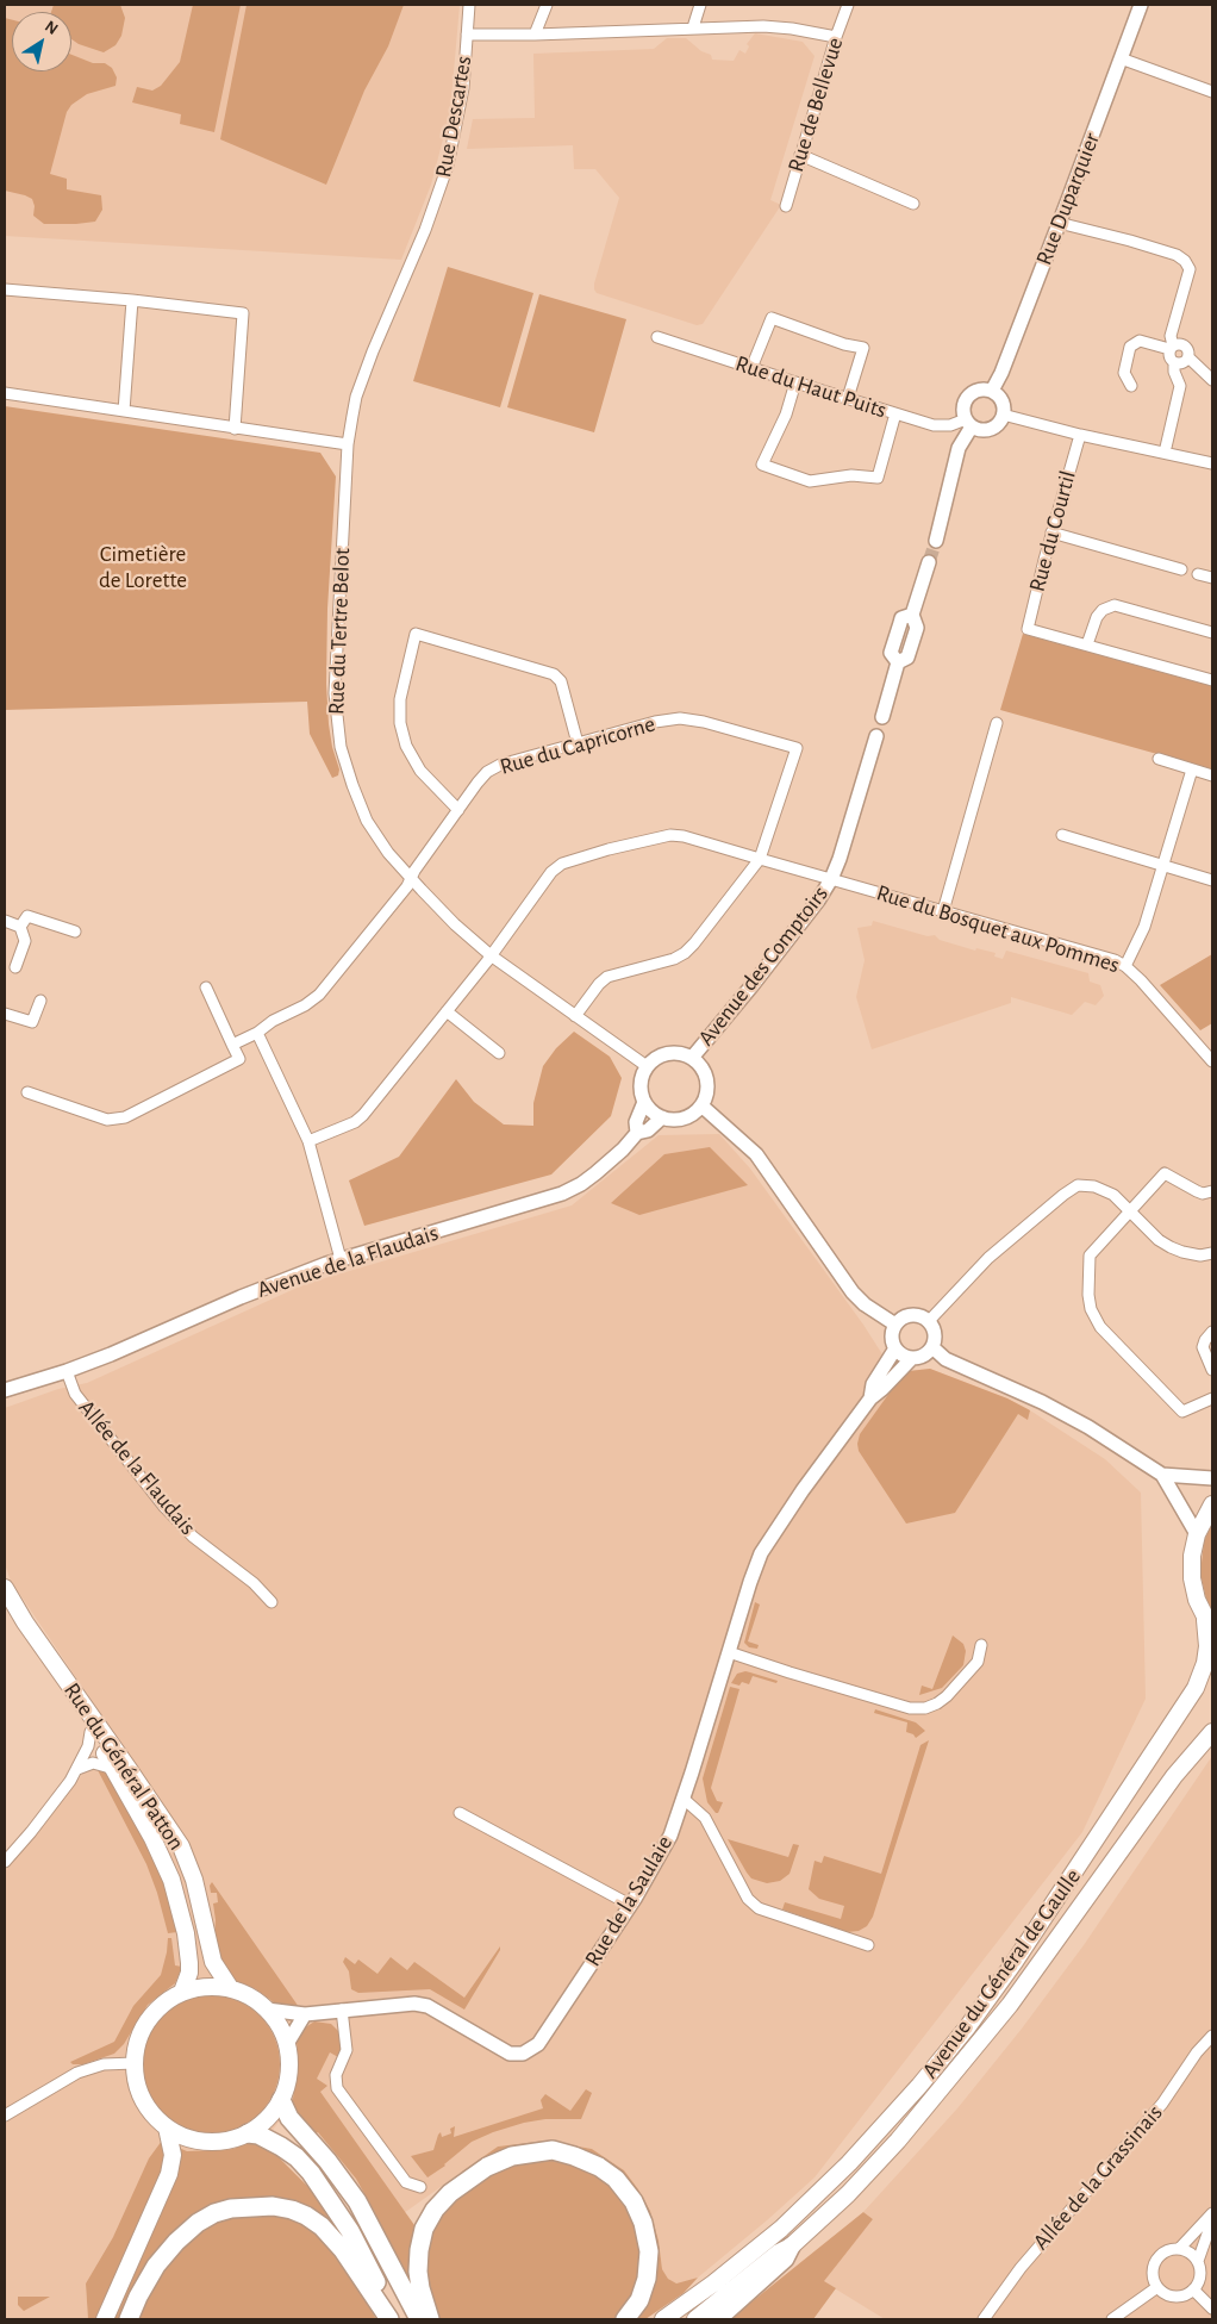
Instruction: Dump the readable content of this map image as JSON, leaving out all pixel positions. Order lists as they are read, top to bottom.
{
  "streets": {
    "main road": ["Rue du Général Patton", "Avenue du Général de Gaulle"],
    "street": [
      "Rue de Bellevue",
      "Rue Descartes",
      "Rue Duparquier",
      "Rue du Haut Puits",
      "Rue du Courtil",
      "Rue du Tertre Belot",
      "Rue du Capricorne",
      "Rue du Bosquet aux Pommes",
      "Avenue des Comptoirs",
      "Avenue de la Flaudais",
      "Allée de la Flaudais",
      "Rue de la Saulaie",
      "Allée de la Grassinais"
    ]
  },
  "crossings": [
    ["Rue de Bellevue", "Rue Descartes"],
    ["Rue Descartes", "Rue du Tertre Belot"],
    ["Rue Duparquier", "Rue du Haut Puits"],
    ["Rue du Tertre Belot", "Rue du Capricorne"],
    ["Rue du Tertre Belot", "Rue du Bosquet aux Pommes"],
    ["Rue du Tertre Belot", "Avenue des Comptoirs"],
    ["Rue du Tertre Belot", "Avenue de la Flaudais"],
    ["Rue du Capricorne", "Rue du Bosquet aux Pommes"],
    ["Rue du Bosquet aux Pommes", "Avenue des Comptoirs"],
    ["Avenue des Comptoirs", "Avenue de la Flaudais"],
    ["Avenue de la Flaudais", "Allée de la Flaudais"],
    ["Rue du Général Patton", "Rue de la Saulaie"]
  ],
  "parks": ["Cimetière de Lorette"],
  "north": "top right"
}
